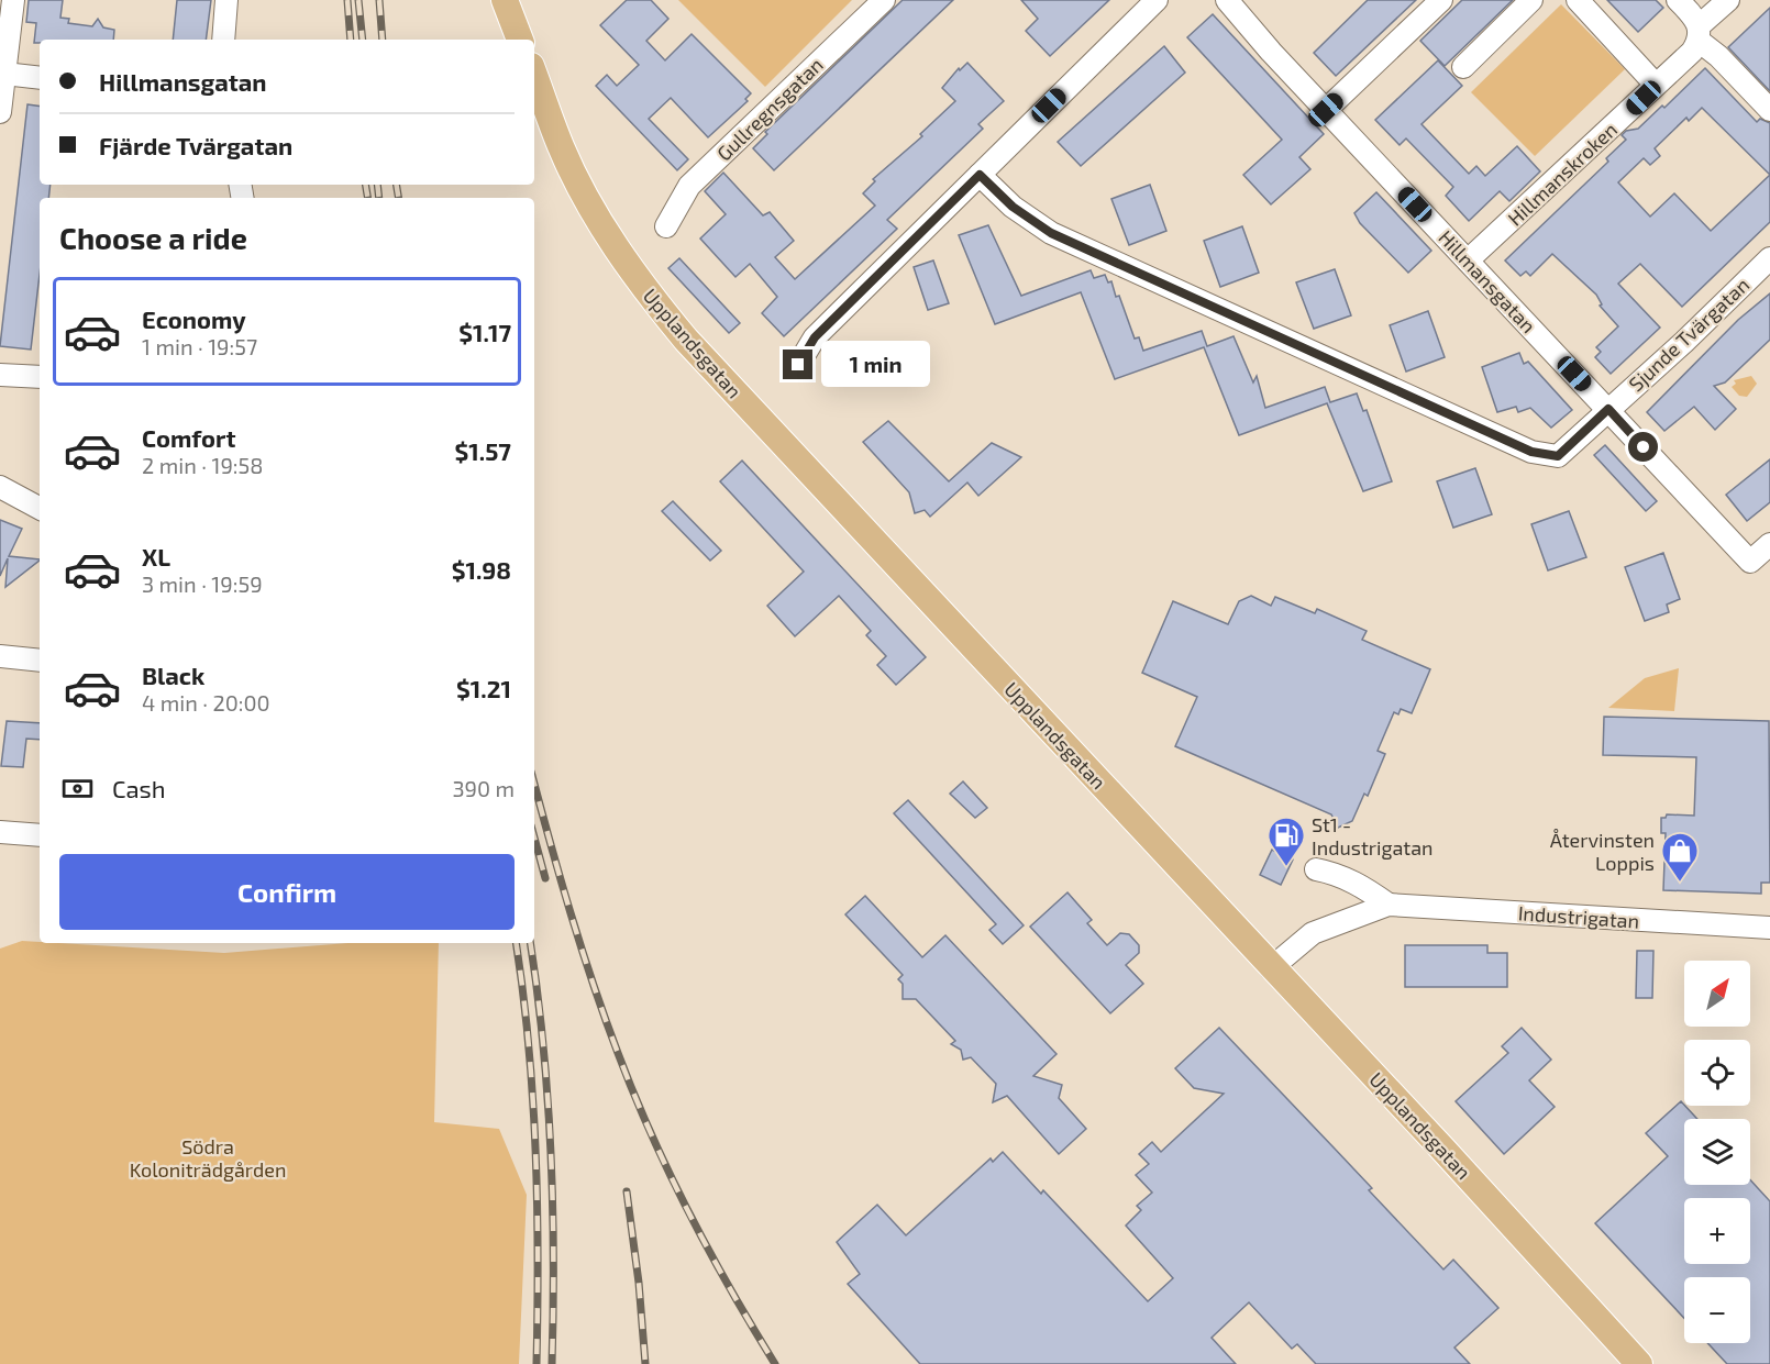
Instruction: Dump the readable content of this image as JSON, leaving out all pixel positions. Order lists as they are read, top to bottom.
{
  "streets": {
    "main road": ["Upplandsgatan"],
    "street": [
      "Gullregnsgatan",
      "Hillmanskroken",
      "Hillmansgatan",
      "Sjunde Tvärgatan",
      "Industrigatan"
    ]
  },
  "crossings": [
    ["Hillmanskroken", "Hillmansgatan"],
    ["Hillmansgatan", "Sjunde Tvärgatan"],
    ["Upplandsgatan", "Industrigatan"]
  ],
  "parks": ["Södra Koloniträdgården"],
  "places": {
    "fuel station": ["St1 - Industrigatan"],
    "shop": ["Återvinsten Loppis"]
  },
  "north": "top right",
  "page": {
    "banner": ["Hillmansgatan", "Fjärde Tvärgatan"],
    "heading": "Choose a ride",
    "list": [
      {
        "name": "Economy",
        "note": "1 min · 19:57",
        "value": "$1.17"
      },
      {
        "name": "Comfort",
        "note": "2 min · 19:58",
        "value": "$1.57"
      },
      {
        "name": "XL",
        "note": "3 min · 19:59",
        "value": "$1.98"
      },
      {
        "name": "Black",
        "note": "4 min · 20:00",
        "value": "$1.21"
      }
    ],
    "bubble": "1 min",
    "pay": ["Cash", "390 m"],
    "buttons": "Confirm",
    "map_buttons": ["+", "−"]
  }
}
